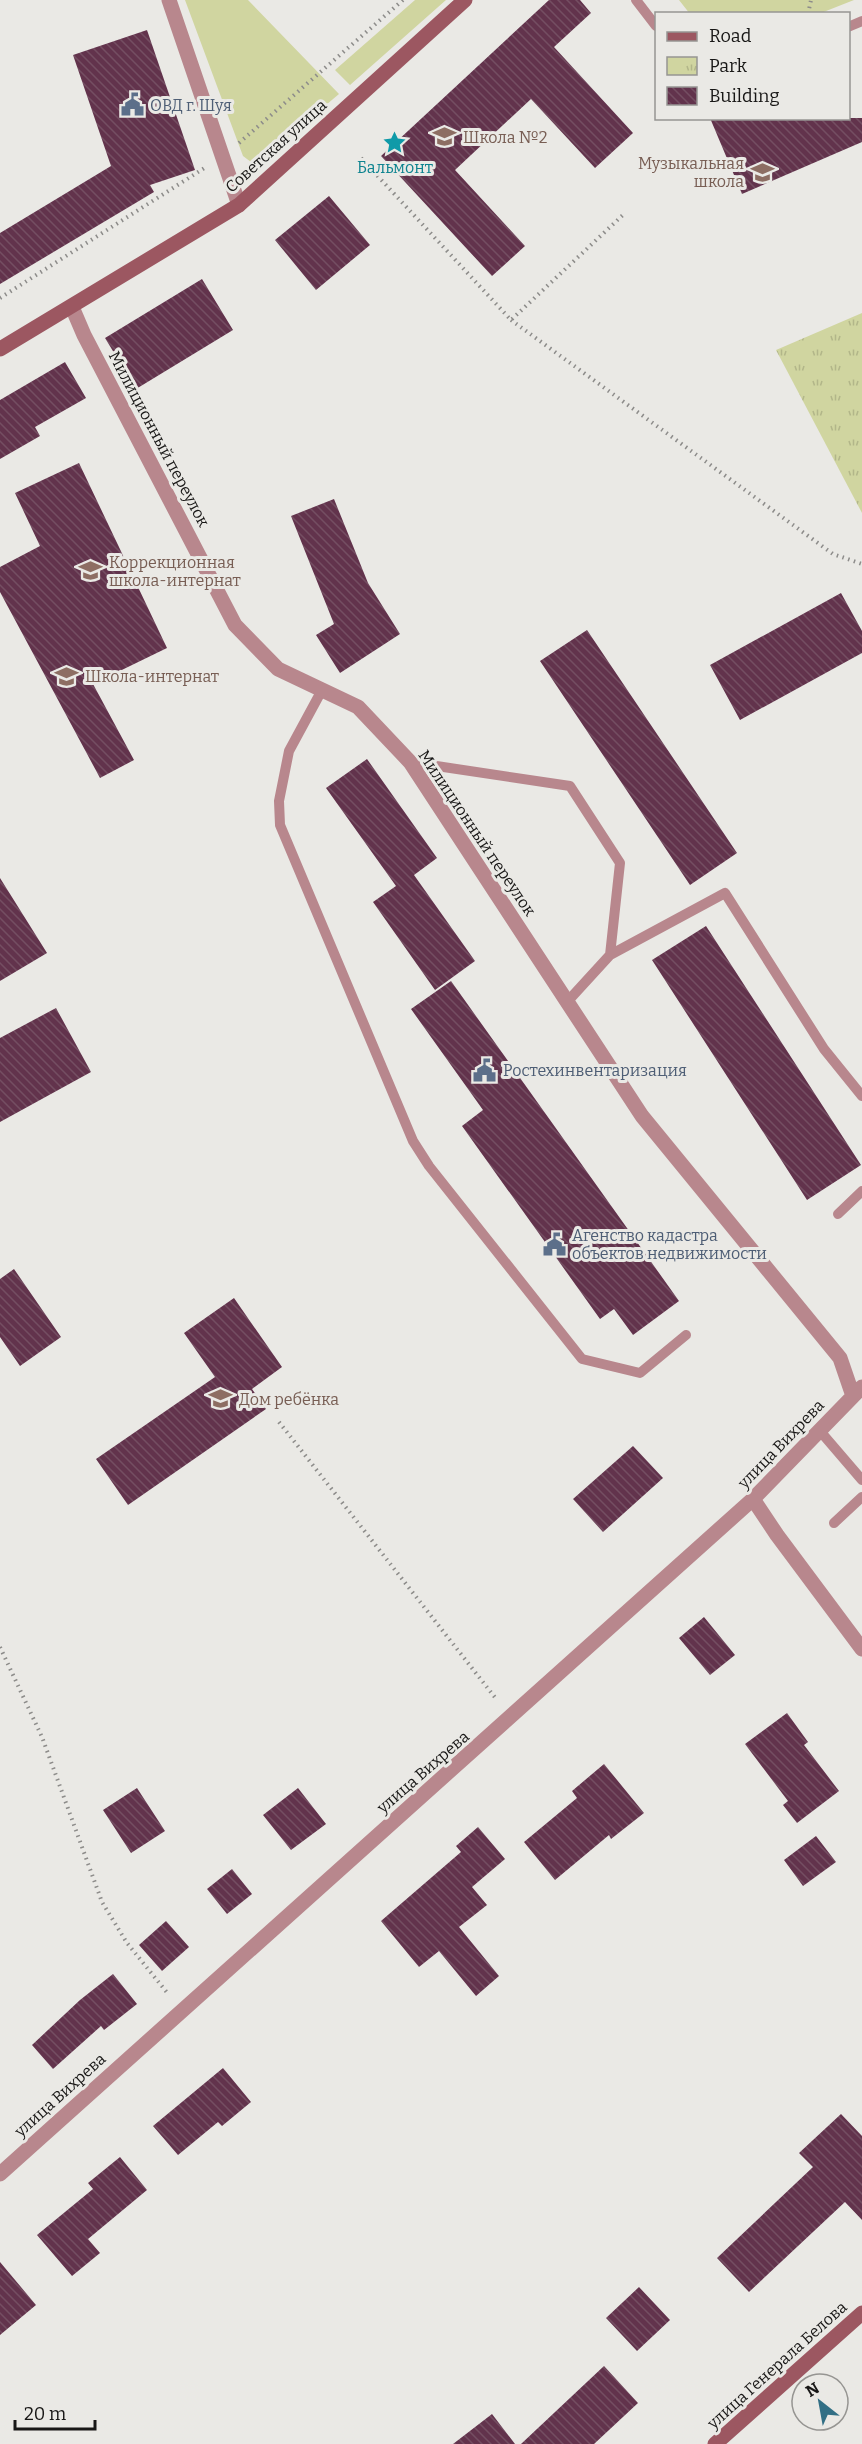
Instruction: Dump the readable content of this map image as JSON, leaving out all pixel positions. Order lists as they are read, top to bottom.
{
  "streets": {
    "street": [
      "Советская улица",
      "Милиционный переулок",
      "улица Вихрева",
      "улица Генерала Белова"
    ]
  },
  "crossings": [
    ["Советская улица", "Милиционный переулок"],
    ["Милиционный переулок", "улица Вихрева"]
  ],
  "places": {
    "public building": ["ОВД г. Шуя", "Ростехинвентаризация", "Агенство кадастра объектов недвижимости"],
    "school or university": [
      "Школа №2",
      "Музыкальная школа",
      "Коррекционная школа-интернат",
      "Школа-интернат",
      "Дом ребёнка"
    ],
    "place": ["Бальмонт"]
  },
  "legend": ["Road", "Park", "Building"],
  "scale_bar": "20 m",
  "north": "top left"
}
